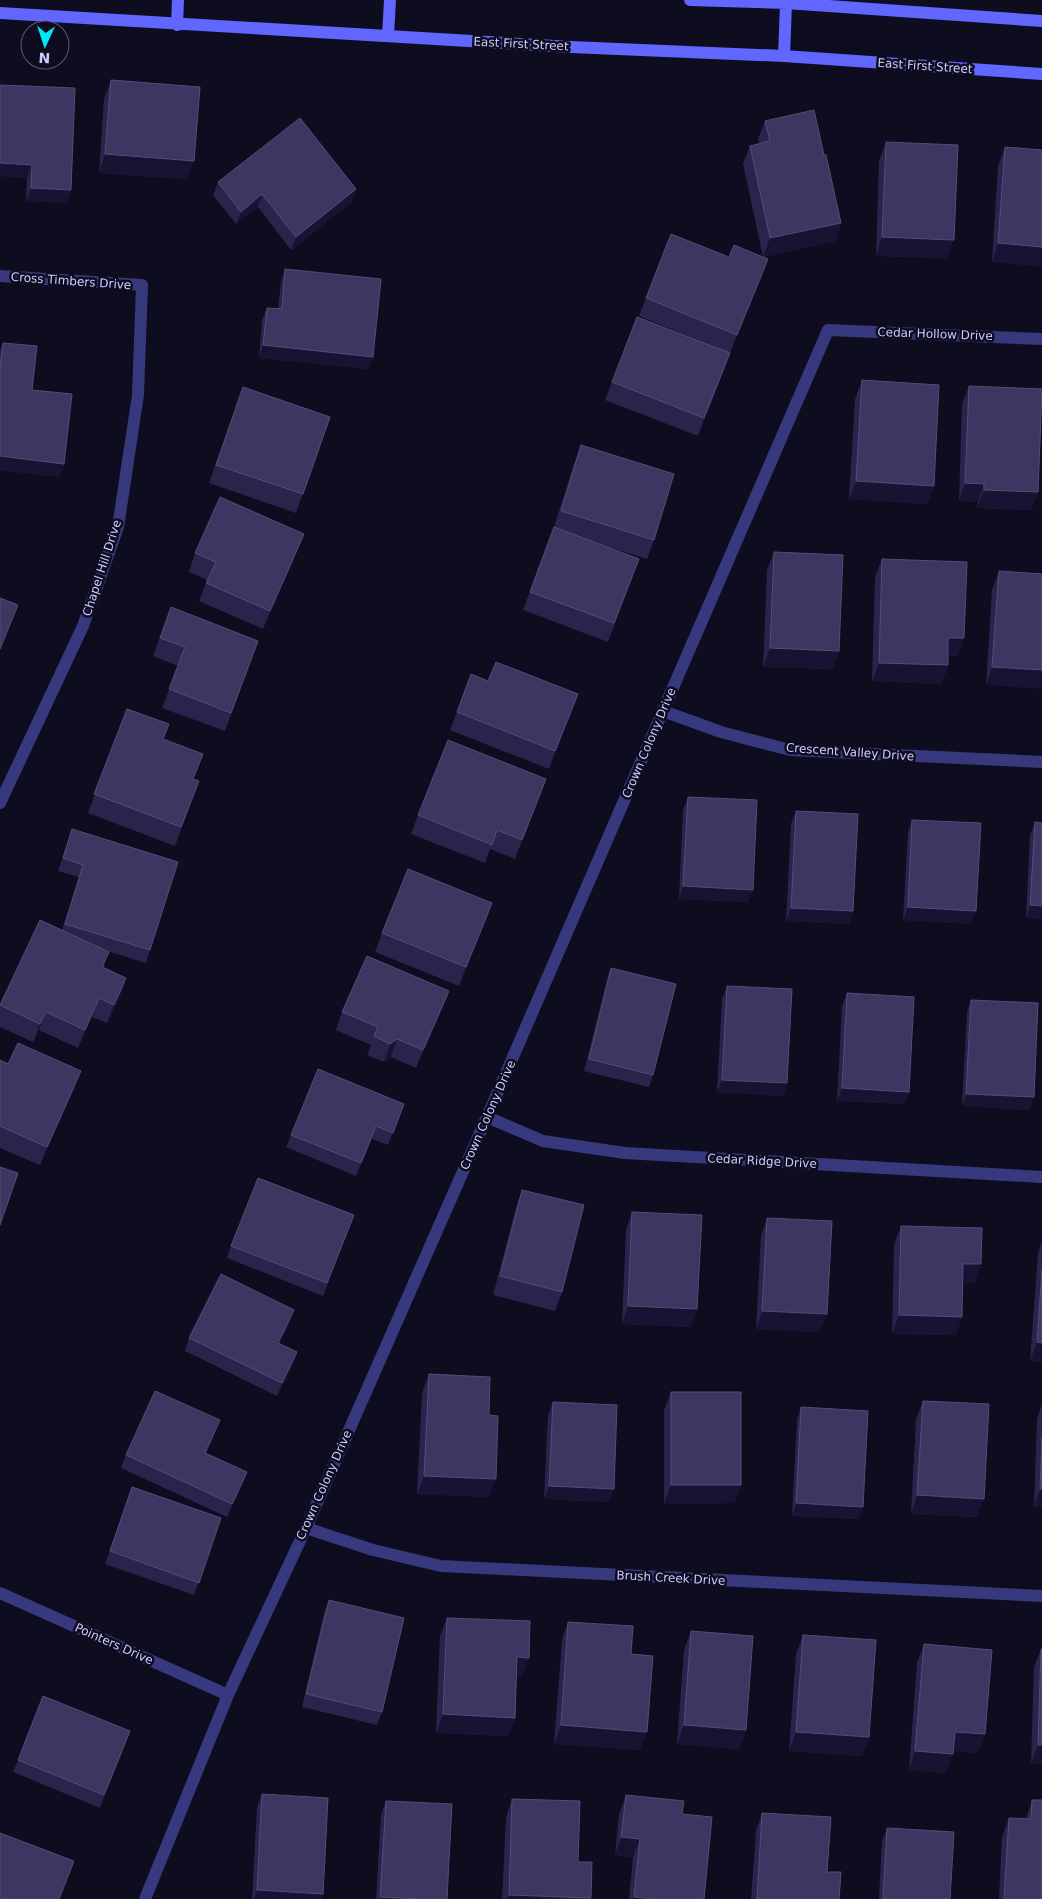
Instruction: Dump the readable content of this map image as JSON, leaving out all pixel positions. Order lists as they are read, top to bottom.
{
  "streets": {
    "main road": ["East First Street"],
    "street": [
      "Cross Timbers Drive",
      "Cedar Hollow Drive",
      "Chapel Hill Drive",
      "Crown Colony Drive",
      "Crescent Valley Drive",
      "Cedar Ridge Drive",
      "Brush Creek Drive",
      "Pointers Drive"
    ]
  },
  "crossings": [
    ["Cross Timbers Drive", "Chapel Hill Drive"],
    ["Cedar Hollow Drive", "Crown Colony Drive"],
    ["Crown Colony Drive", "Crescent Valley Drive"],
    ["Crown Colony Drive", "Cedar Ridge Drive"],
    ["Crown Colony Drive", "Brush Creek Drive"],
    ["Crown Colony Drive", "Pointers Drive"]
  ],
  "north": "bottom"
}
